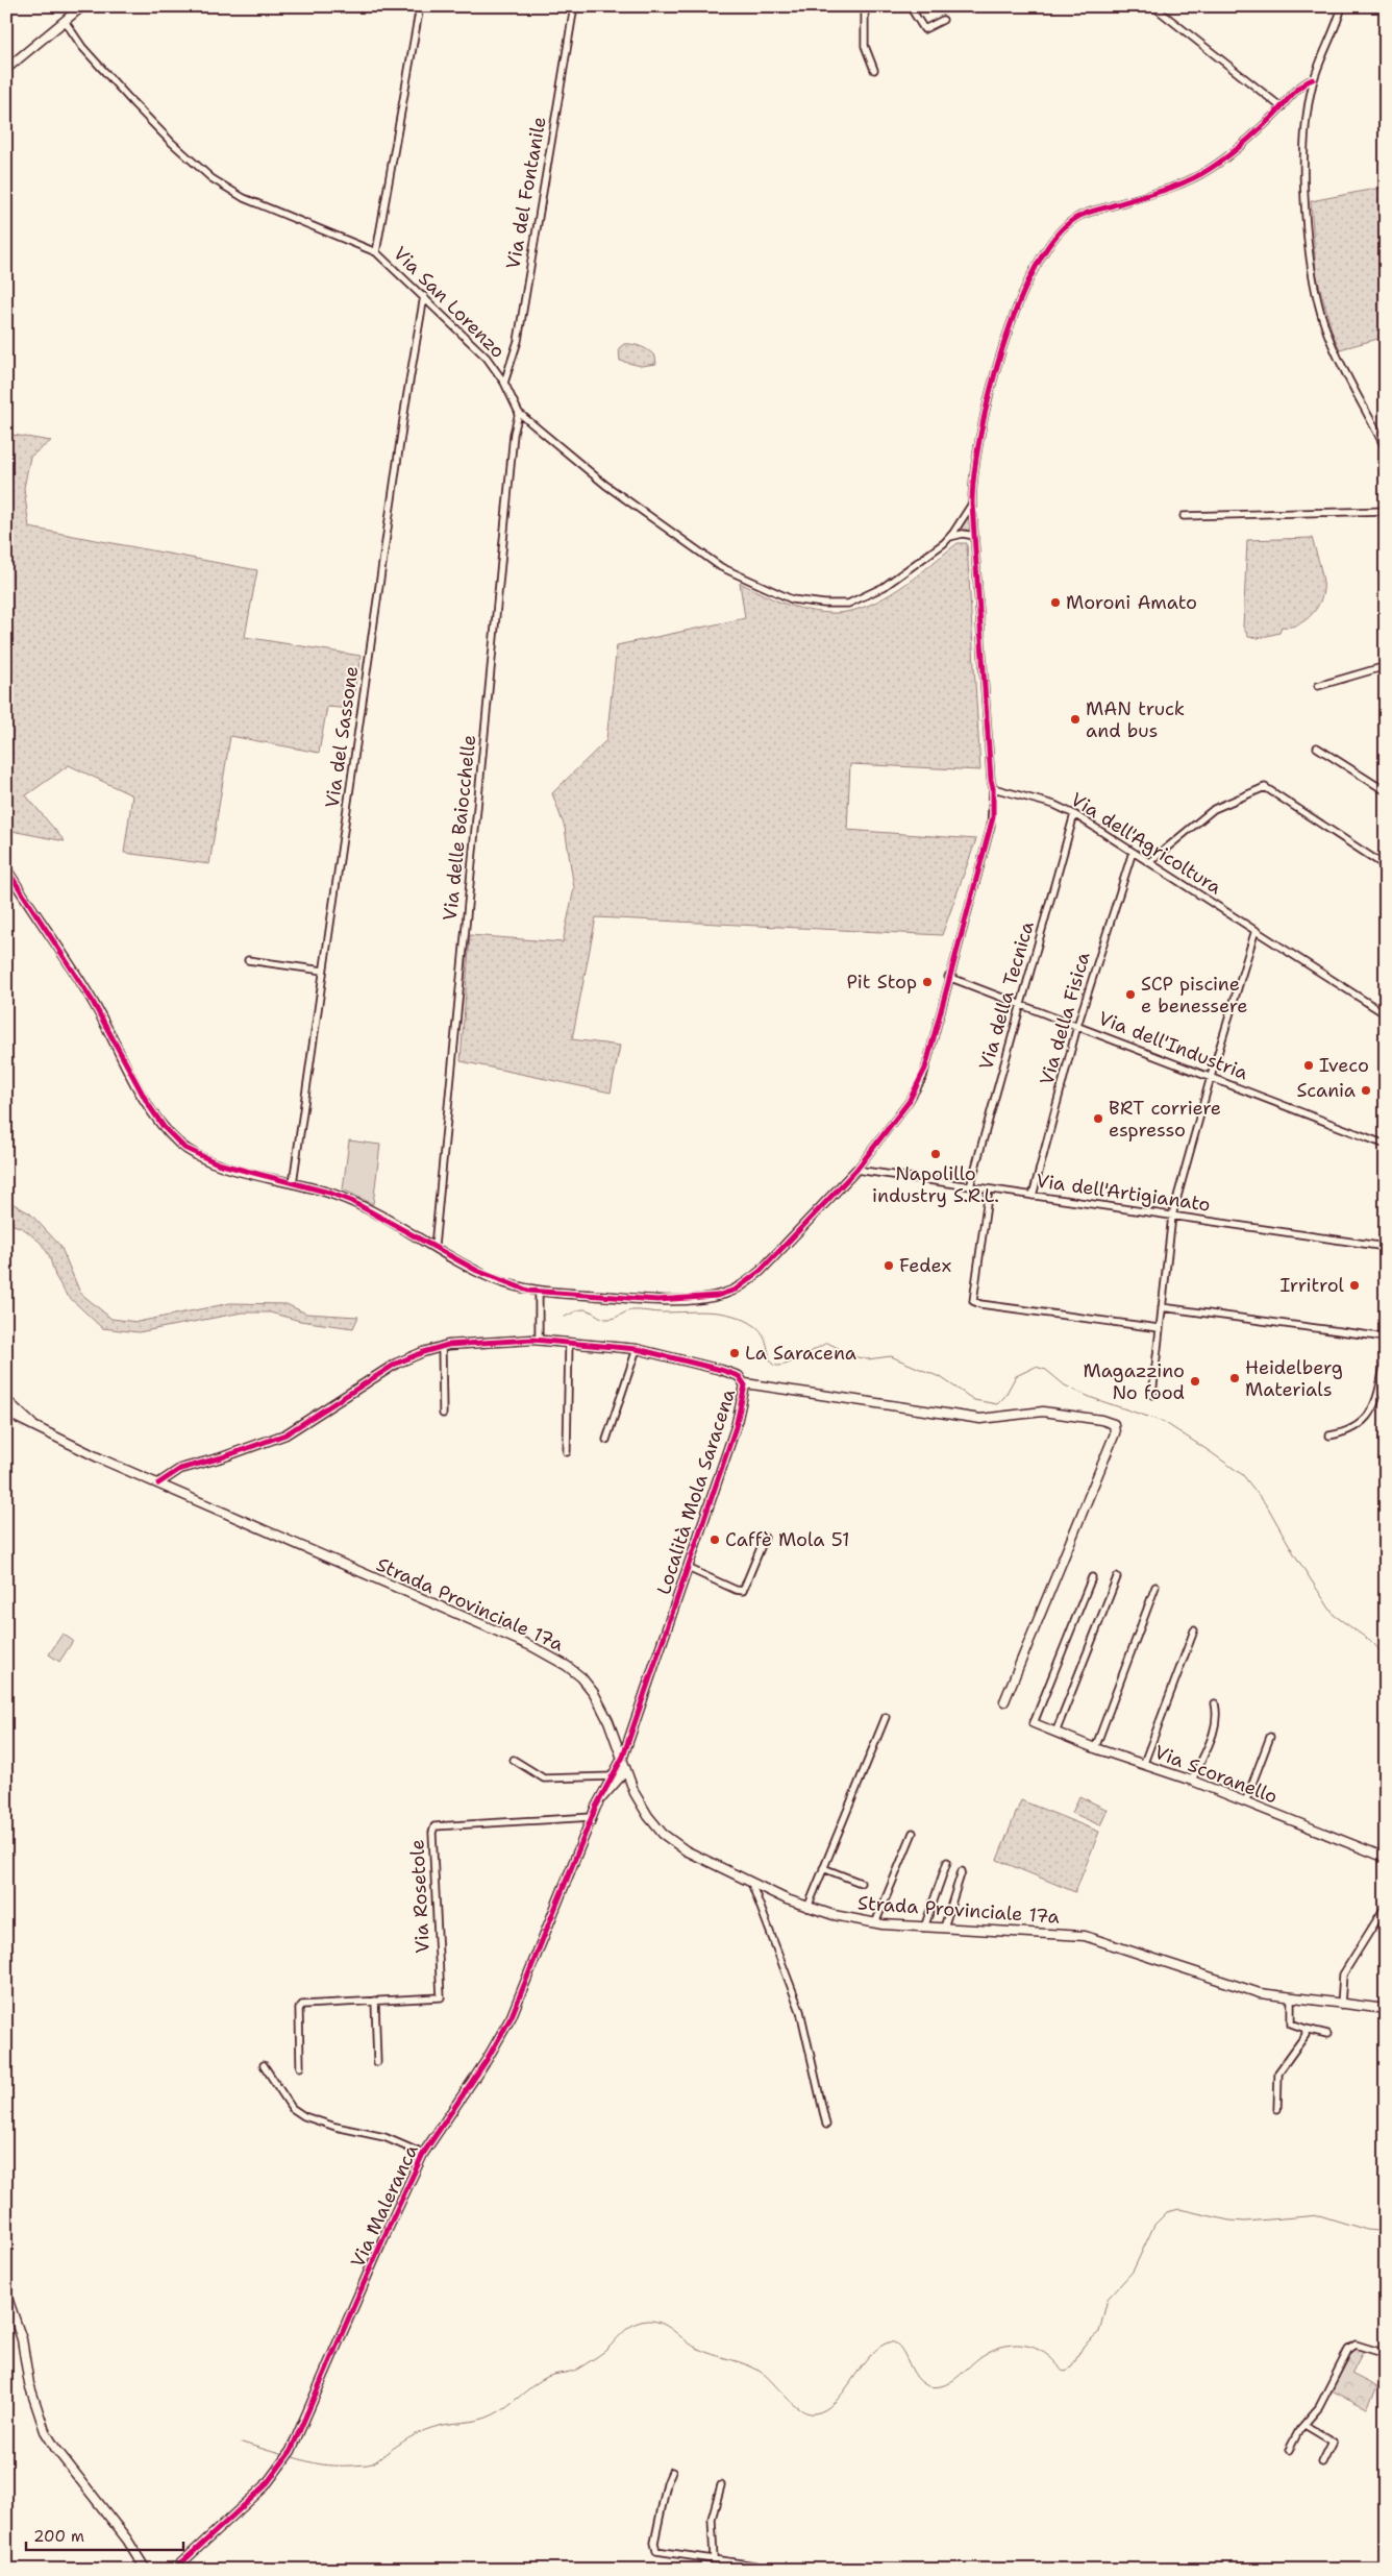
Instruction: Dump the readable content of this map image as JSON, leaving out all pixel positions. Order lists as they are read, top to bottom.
{
  "streets": {
    "street": [
      "Via del Fontanile",
      "Via San Lorenzo",
      "Via del Sassone",
      "Via delle Baiocchelle",
      "Via dell'Agricoltura",
      "Via della Tecnica",
      "Via della Fisica",
      "Via dell'Industria",
      "Via dell'Artigianato",
      "Località Mola Saracena",
      "Strada Provinciale 17a",
      "Via Scoranello",
      "Via Rosetole",
      "Via Maleranca"
    ]
  },
  "crossings": [
    ["Via del Fontanile", "Via San Lorenzo"],
    ["Via San Lorenzo", "Via del Sassone"],
    ["Via San Lorenzo", "Via delle Baiocchelle"],
    ["Via dell'Agricoltura", "Via della Tecnica"],
    ["Via dell'Agricoltura", "Via della Fisica"],
    ["Via della Tecnica", "Via dell'Industria"],
    ["Via della Tecnica", "Via dell'Artigianato"],
    ["Via della Fisica", "Via dell'Industria"],
    ["Via della Fisica", "Via dell'Artigianato"],
    ["Località Mola Saracena", "Strada Provinciale 17a"],
    ["Località Mola Saracena", "Via Maleranca"],
    ["Via Rosetole", "Via Maleranca"]
  ],
  "places": [
    "Moroni Amato",
    "MAN truck and bus",
    "Pit Stop",
    "SCP piscine e benessere",
    "Iveco",
    "Scania",
    "BRT corriere espresso",
    "Napolillo industry S.R.L.",
    "Fedex",
    "Irritrol",
    "La Saracena",
    "Heidelberg Materials",
    "Magazzino No food",
    "Caffè Mola 51"
  ],
  "scale_bar": "200 m"
}
